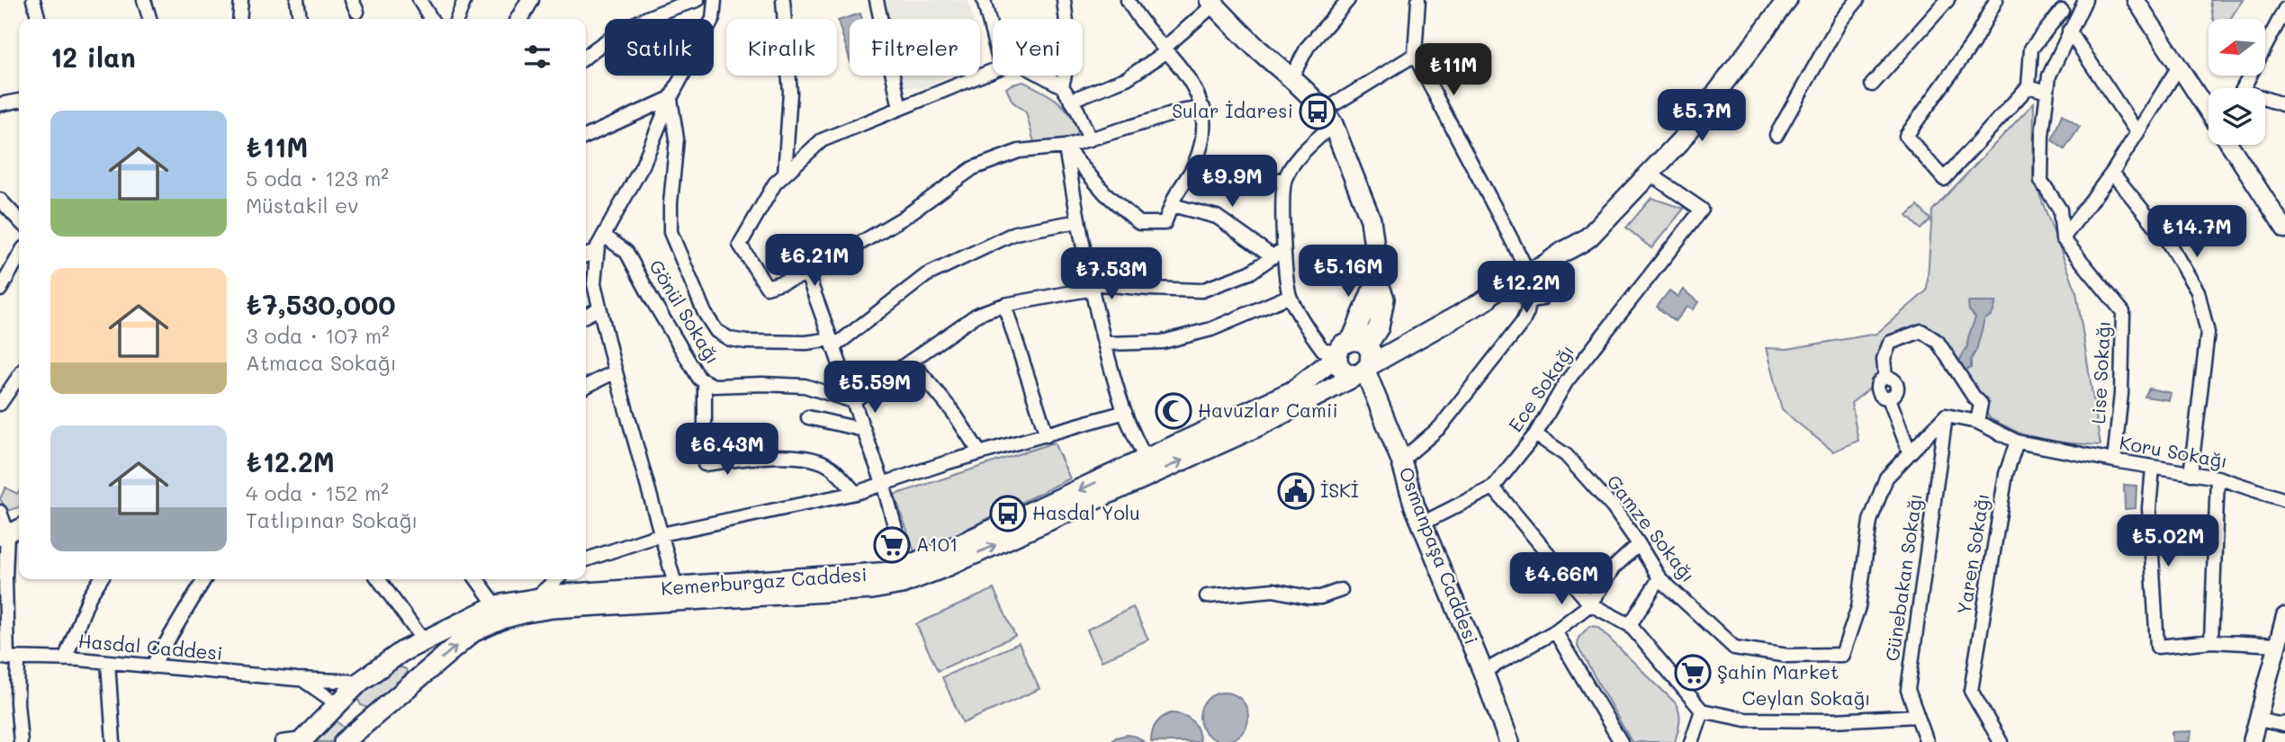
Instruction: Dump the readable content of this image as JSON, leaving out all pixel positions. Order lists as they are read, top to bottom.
{
  "streets": {
    "main road": ["Osmanpaşa Caddesi", "Kemerburgaz Caddesi"],
    "street": [
      "Gönül Sokağı",
      "Lise Sokağı",
      "Ece Sokağı",
      "Koru Sokağı",
      "Gamze Sokağı",
      "Yaren Sokağı",
      "Günebakan Sokağı",
      "Hasdal Caddesi",
      "Ceylan Sokağı"
    ]
  },
  "crossings": [
    ["Lise Sokağı", "Koru Sokağı"],
    ["Ece Sokağı", "Gamze Sokağı"],
    ["Ece Sokağı", "Osmanpaşa Caddesi"],
    ["Koru Sokağı", "Yaren Sokağı"],
    ["Gamze Sokağı", "Günebakan Sokağı"],
    ["Osmanpaşa Caddesi", "Kemerburgaz Caddesi"],
    ["Günebakan Sokağı", "Ceylan Sokağı"],
    ["Kemerburgaz Caddesi", "Hasdal Caddesi"]
  ],
  "places": {
    "bus stop": ["Sular İdaresi", "Hasdal Yolu"],
    "mosque": ["Havuzlar Camii"],
    "public building": ["İSKİ"],
    "supermarket": ["A101", "Şahin Market"]
  },
  "north": "left",
  "page": {
    "chip": [
      "Satılık",
      "Kiralık",
      "Filtreler",
      "Yeni"
    ],
    "heading": "12 ilan",
    "price": [
      "₺11M",
      "₺5.7M",
      "₺9.9M",
      "₺14.7M",
      "₺6.21M",
      "₺5.16M",
      "₺7.53M",
      "₺12.2M",
      "₺5.59M",
      "₺6.43M",
      "₺5.02M",
      "₺4.66M"
    ],
    "list": [
      {
        "name": "₺11M",
        "note": "5 oda · 123 m² · Müstakil ev"
      },
      {
        "name": "₺7,530,000",
        "note": "3 oda · 107 m² · Atmaca Sokağı"
      },
      {
        "name": "₺12.2M",
        "note": "4 oda · 152 m² · Tatlıpınar Sokağı"
      }
    ]
  }
}
